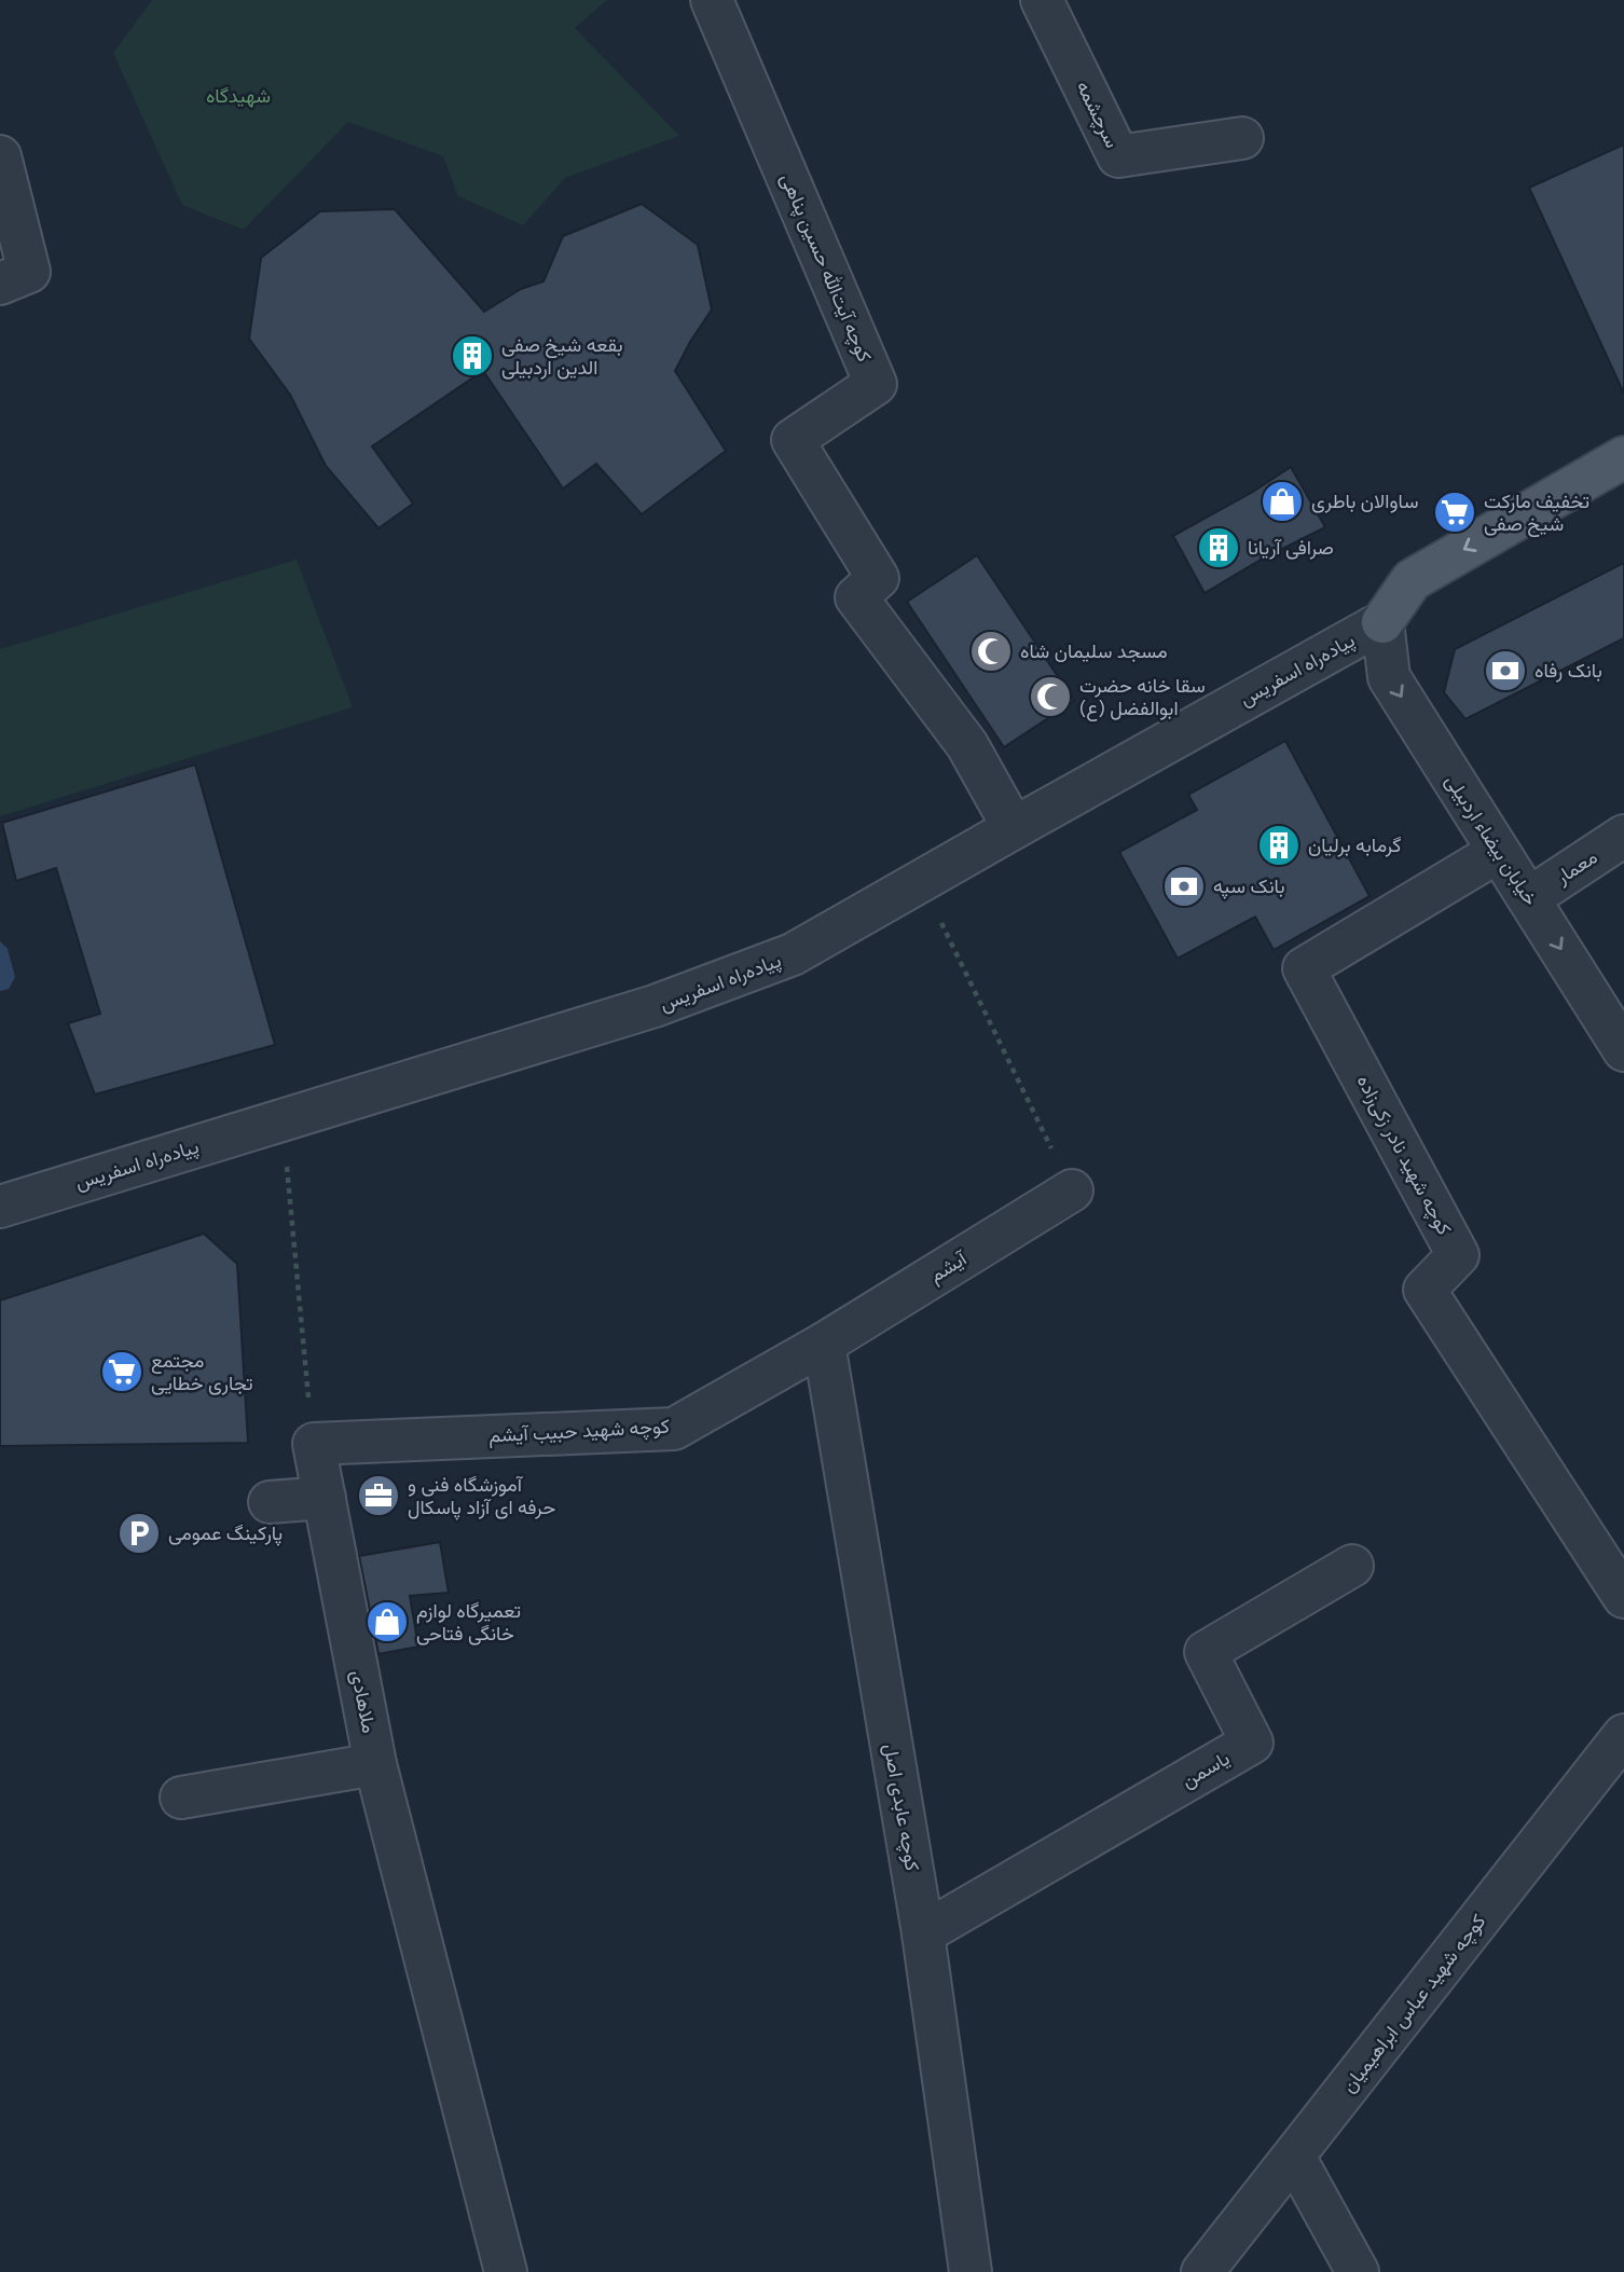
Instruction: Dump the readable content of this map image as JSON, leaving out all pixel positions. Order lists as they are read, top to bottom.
{
  "streets": {
    "street": [
      "سرچشمه",
      "کوچه آیت‌الله حسین پناهی",
      "پیاده‌راه اسفریس",
      "خیابان بیضاء اردبیلی",
      "معمار",
      "کوچه شهید نادر زکی‌زاده",
      "آیشم",
      "کوچه شهید حبیب آیشم",
      "ملاهادی",
      "یاسمن",
      "کوچه عابدی اصل",
      "کوچه شهید عباس ابراهیمیان"
    ]
  },
  "crossings": [
    ["کوچه آیت‌الله حسین پناهی", "پیاده‌راه اسفریس"],
    ["پیاده‌راه اسفریس", "خیابان بیضاء اردبیلی"],
    ["خیابان بیضاء اردبیلی", "معمار"],
    ["خیابان بیضاء اردبیلی", "کوچه شهید نادر زکی‌زاده"],
    ["آیشم", "کوچه شهید حبیب آیشم"],
    ["آیشم", "کوچه عابدی اصل"],
    ["کوچه شهید حبیب آیشم", "ملاهادی"],
    ["کوچه شهید حبیب آیشم", "کوچه عابدی اصل"],
    ["یاسمن", "کوچه عابدی اصل"]
  ],
  "one_way": ["خیابان بیضاء اردبیلی"],
  "parks": ["شهیدگاه"],
  "places": {
    "building": ["بقعه شیخ صفی الدین اردبیلی", "صرافی آریانا", "گرمابه برلیان"],
    "shop": ["ساوالان باطری", "تعمیرگاه لوازم خانگی فتاحی"],
    "supermarket": ["تخفیف مارکت شیخ صفی", "مجتمع تجاری خطایی"],
    "mosque": ["مسجد سلیمان شاه", "سقا خانه حضرت ابوالفضل (ع)"],
    "bank": ["بانک رفاه", "بانک سپه"],
    "office": ["آموزشگاه فنی و حرفه ای آزاد پاسکال"],
    "parking": ["پارکینگ عمومی"]
  }
}
